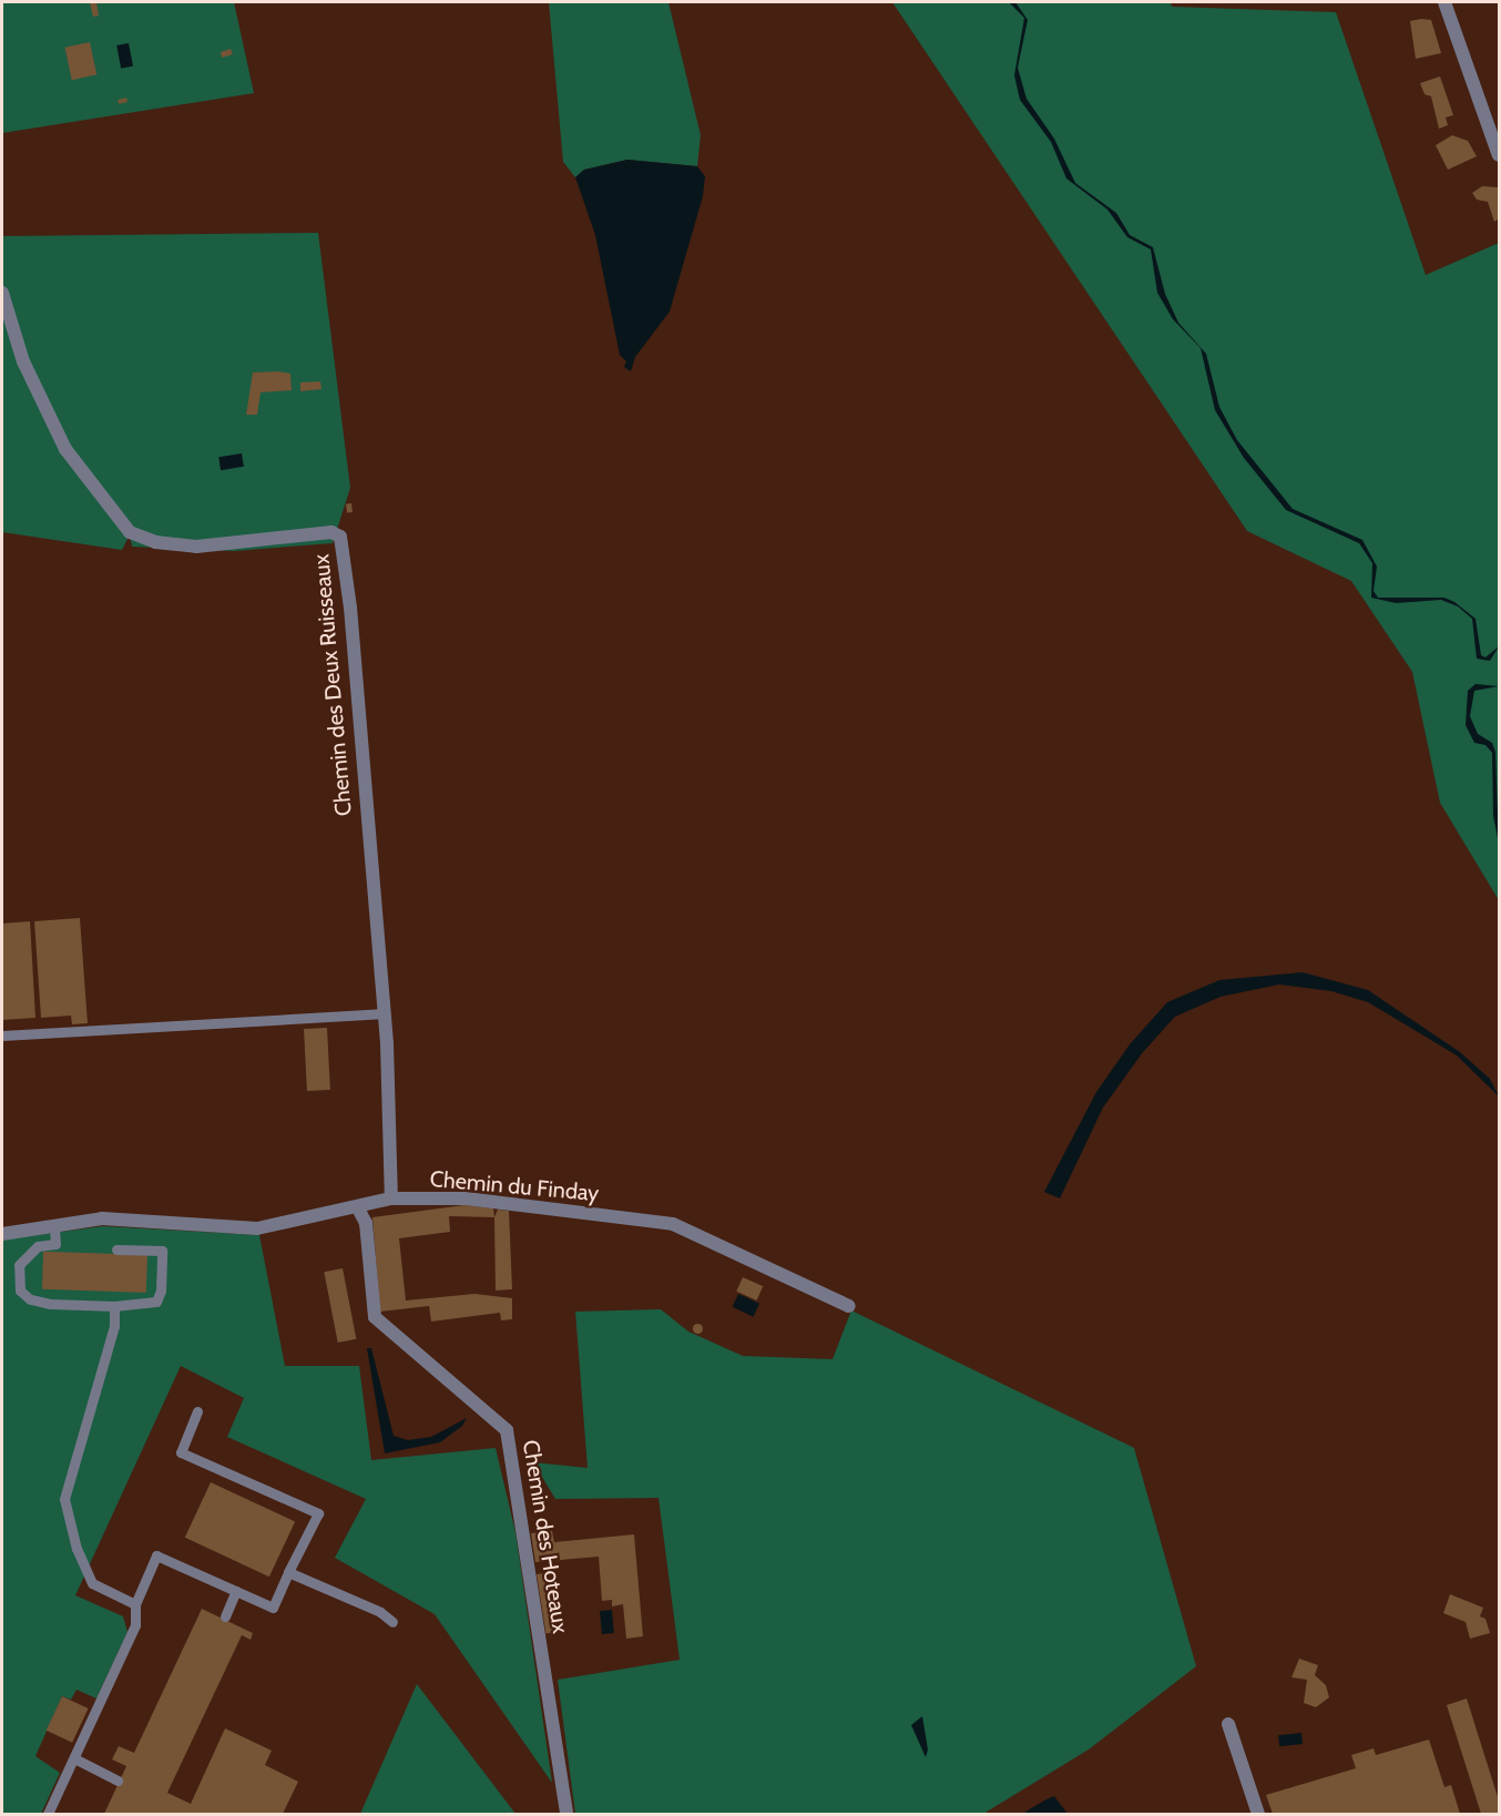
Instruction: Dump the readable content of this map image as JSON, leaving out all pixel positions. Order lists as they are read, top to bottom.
{
  "streets": {
    "street": ["Chemin des Deux Ruisseaux", "Chemin du Finday", "Chemin des Hoteaux"]
  },
  "crossings": [
    ["Chemin des Deux Ruisseaux", "Chemin du Finday"],
    ["Chemin du Finday", "Chemin des Hoteaux"]
  ]
}
